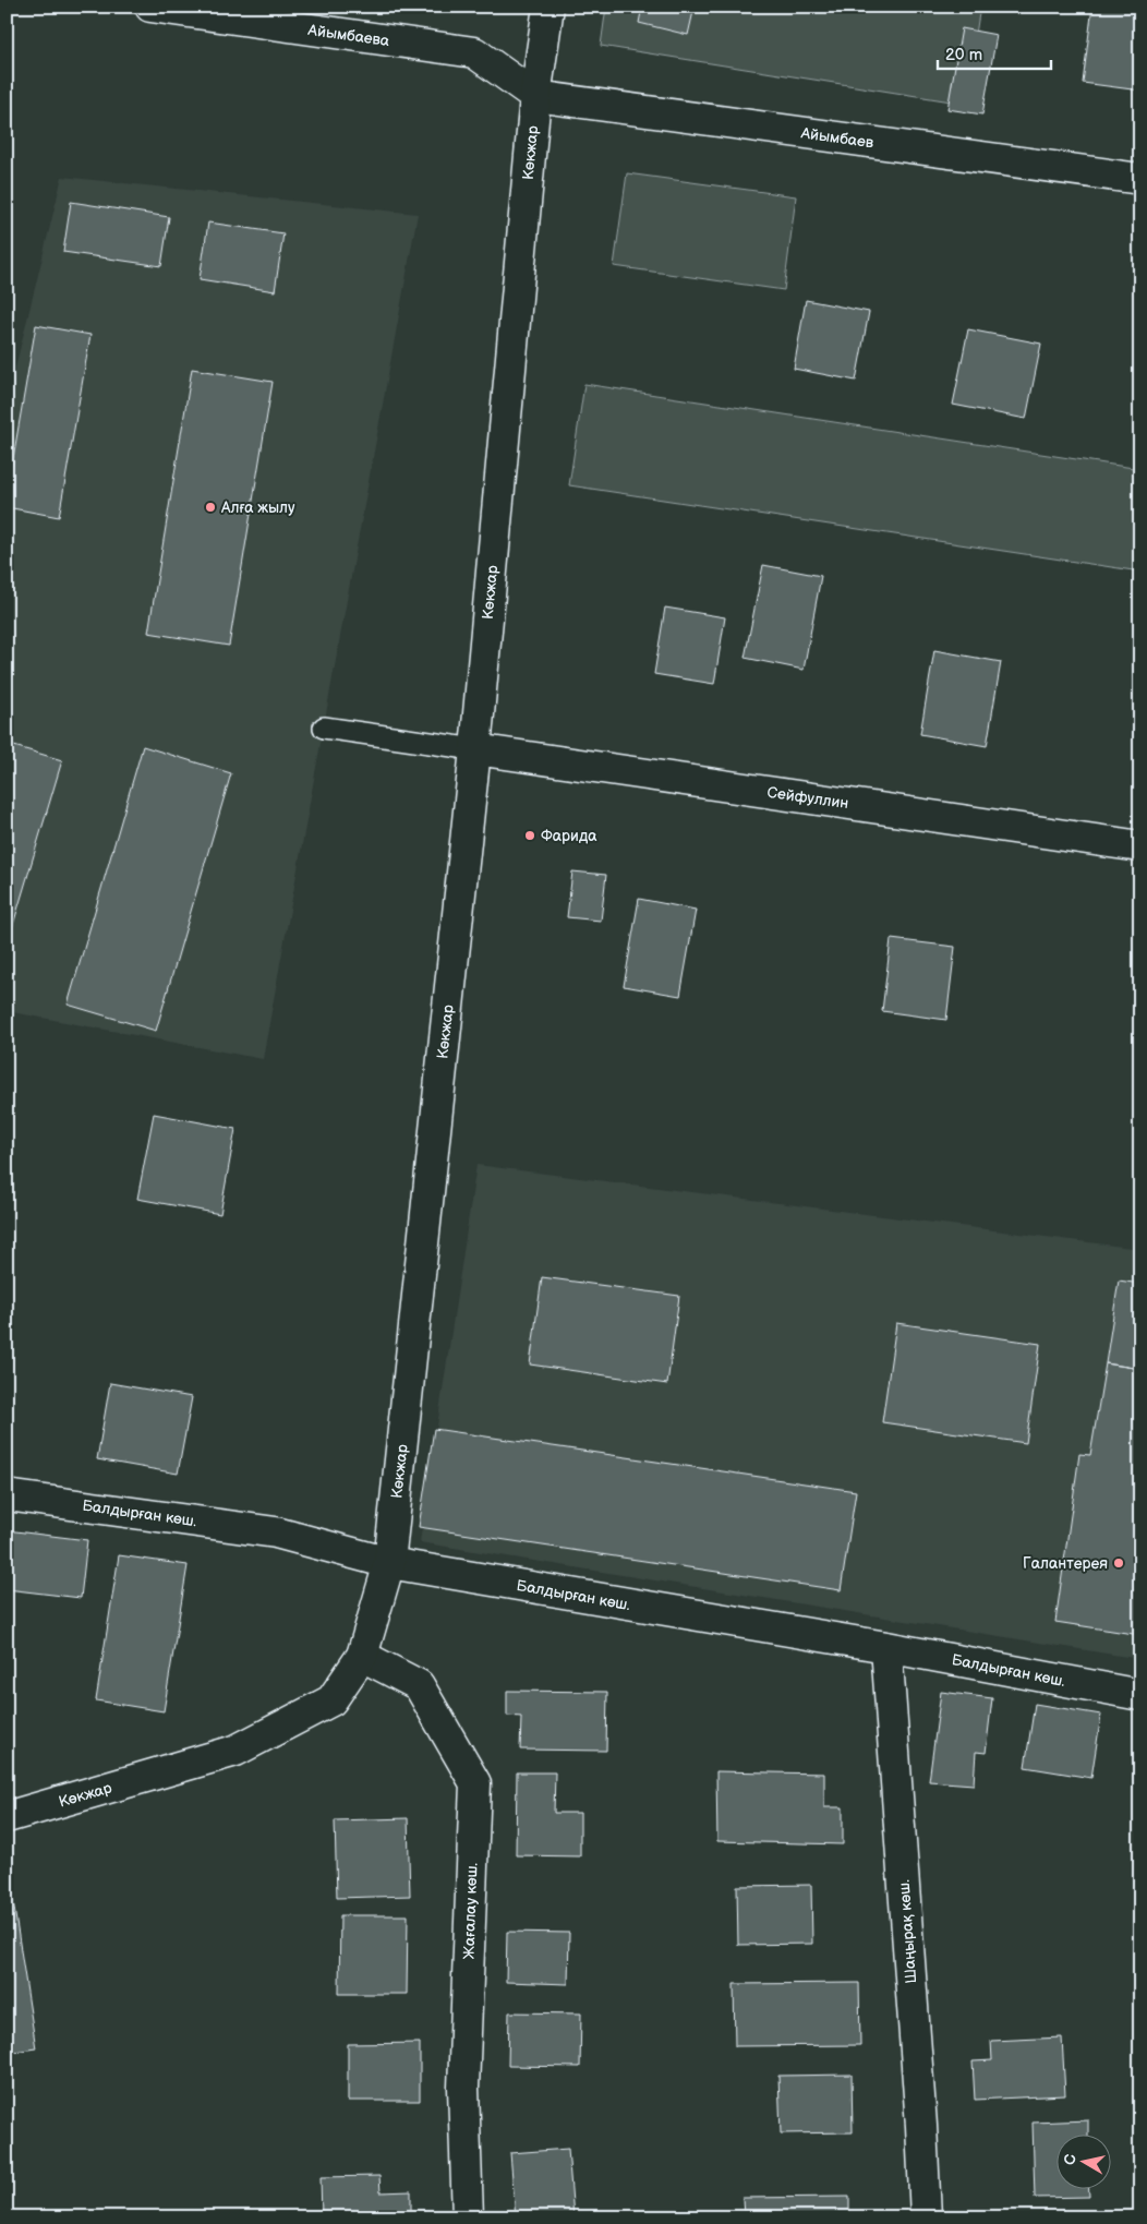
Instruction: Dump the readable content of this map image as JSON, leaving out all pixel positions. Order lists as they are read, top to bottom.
{
  "streets": {
    "street": [
      "Айымбаева",
      "Айымбаев",
      "Көкжар",
      "Сейфуллин",
      "Балдырған көш.",
      "Жағалау көш.",
      "Шаңырақ көш."
    ]
  },
  "crossings": [
    ["Айымбаева", "Айымбаев"],
    ["Айымбаева", "Көкжар"],
    ["Айымбаев", "Көкжар"],
    ["Көкжар", "Сейфуллин"],
    ["Көкжар", "Балдырған көш."],
    ["Көкжар", "Жағалау көш."],
    ["Балдырған көш.", "Шаңырақ көш."]
  ],
  "places": ["Алға жылу", "Фарида", "Галантерея"],
  "scale_bar": "20 m",
  "north": "left"
}
